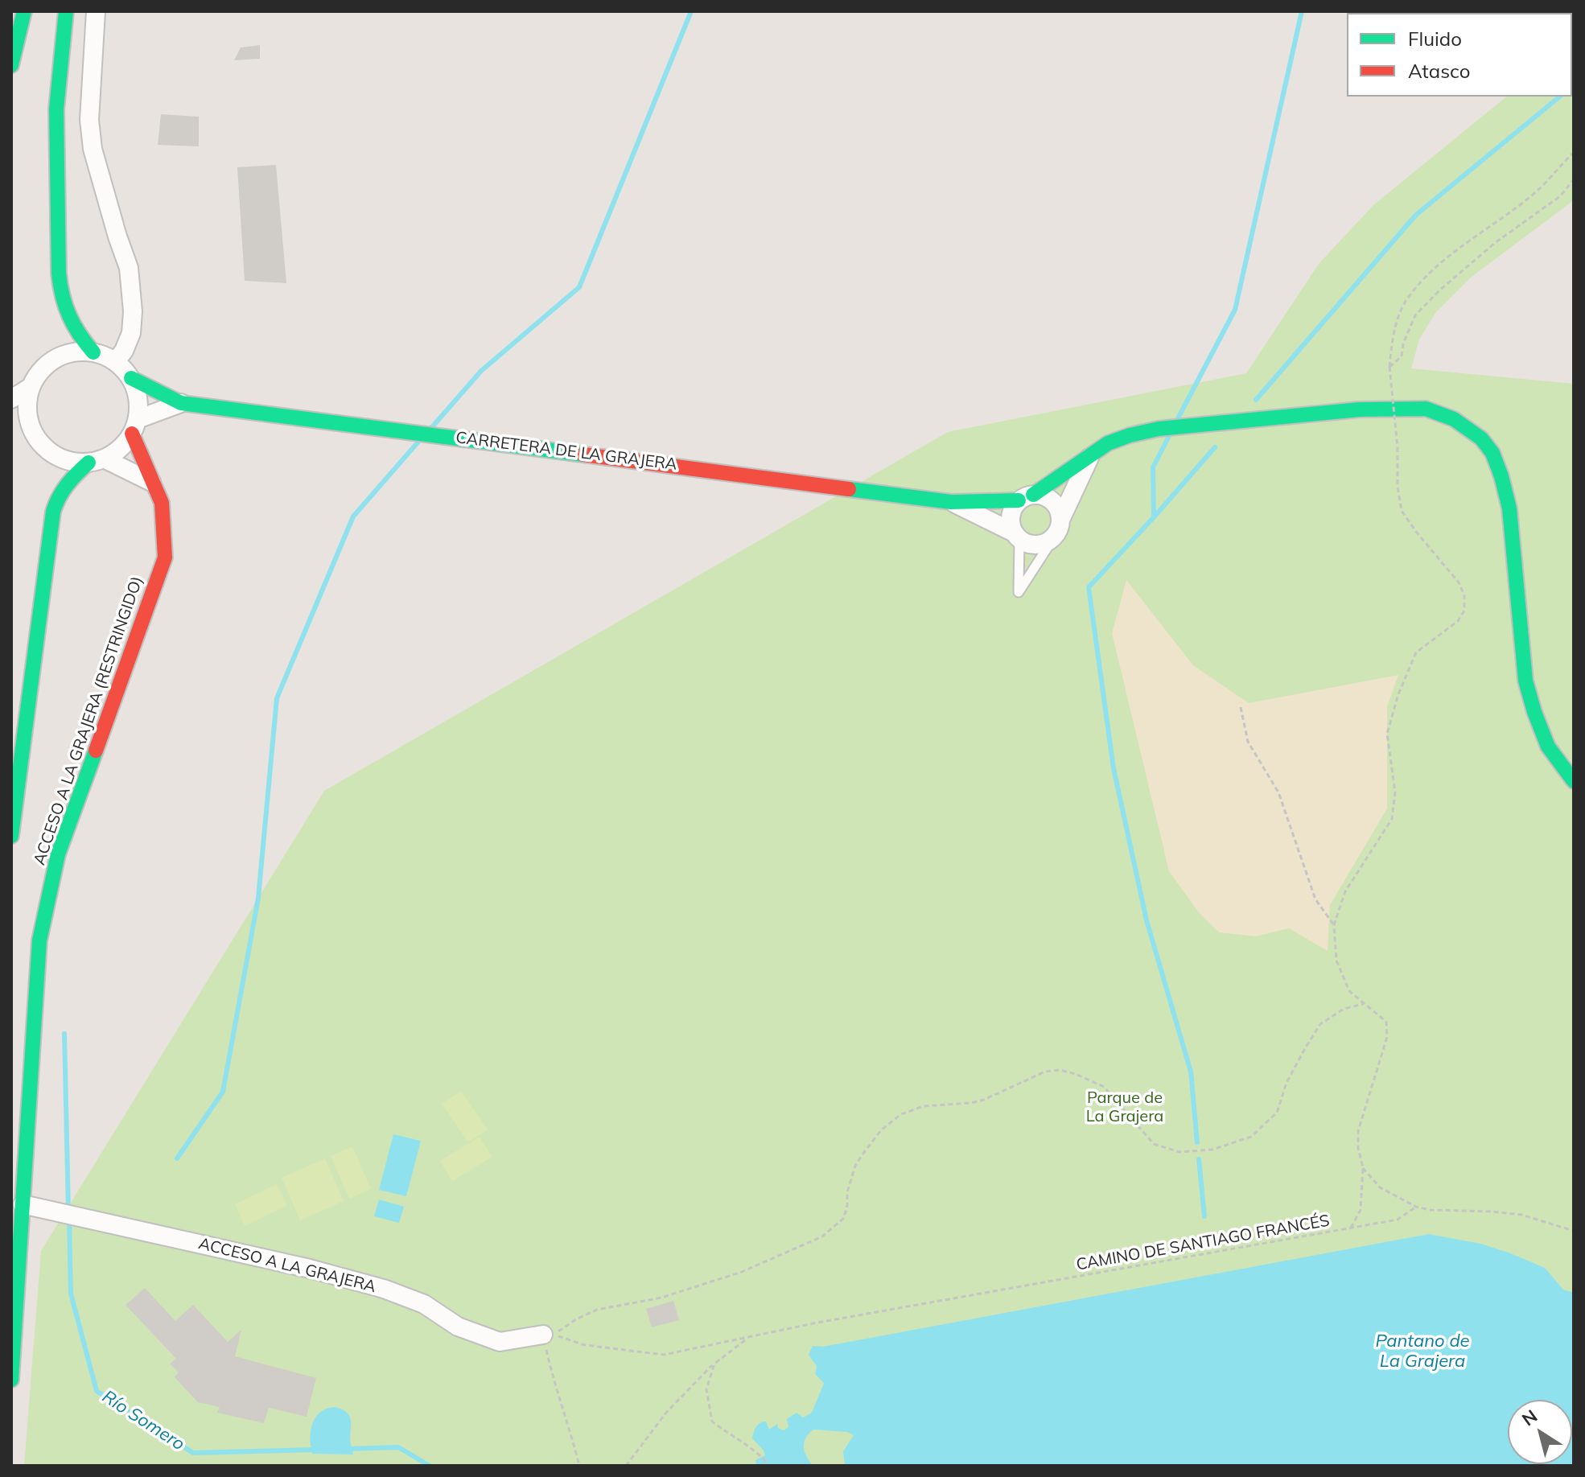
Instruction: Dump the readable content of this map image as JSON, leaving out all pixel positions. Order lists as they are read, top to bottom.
{
  "streets": {
    "main road": ["CARRETERA DE LA GRAJERA", "ACCESO A LA GRAJERA (RESTRINGIDO)"],
    "street": ["ACCESO A LA GRAJERA"],
    "path": ["CAMINO DE SANTIAGO FRANCÉS"]
  },
  "crossings": [
    ["ACCESO A LA GRAJERA (RESTRINGIDO)", "ACCESO A LA GRAJERA"]
  ],
  "water": ["Pantano de La Grajera", "Río Somero"],
  "parks": ["Parque de La Grajera"],
  "legend": ["Fluido", "Atasco"],
  "north": "top left"
}
